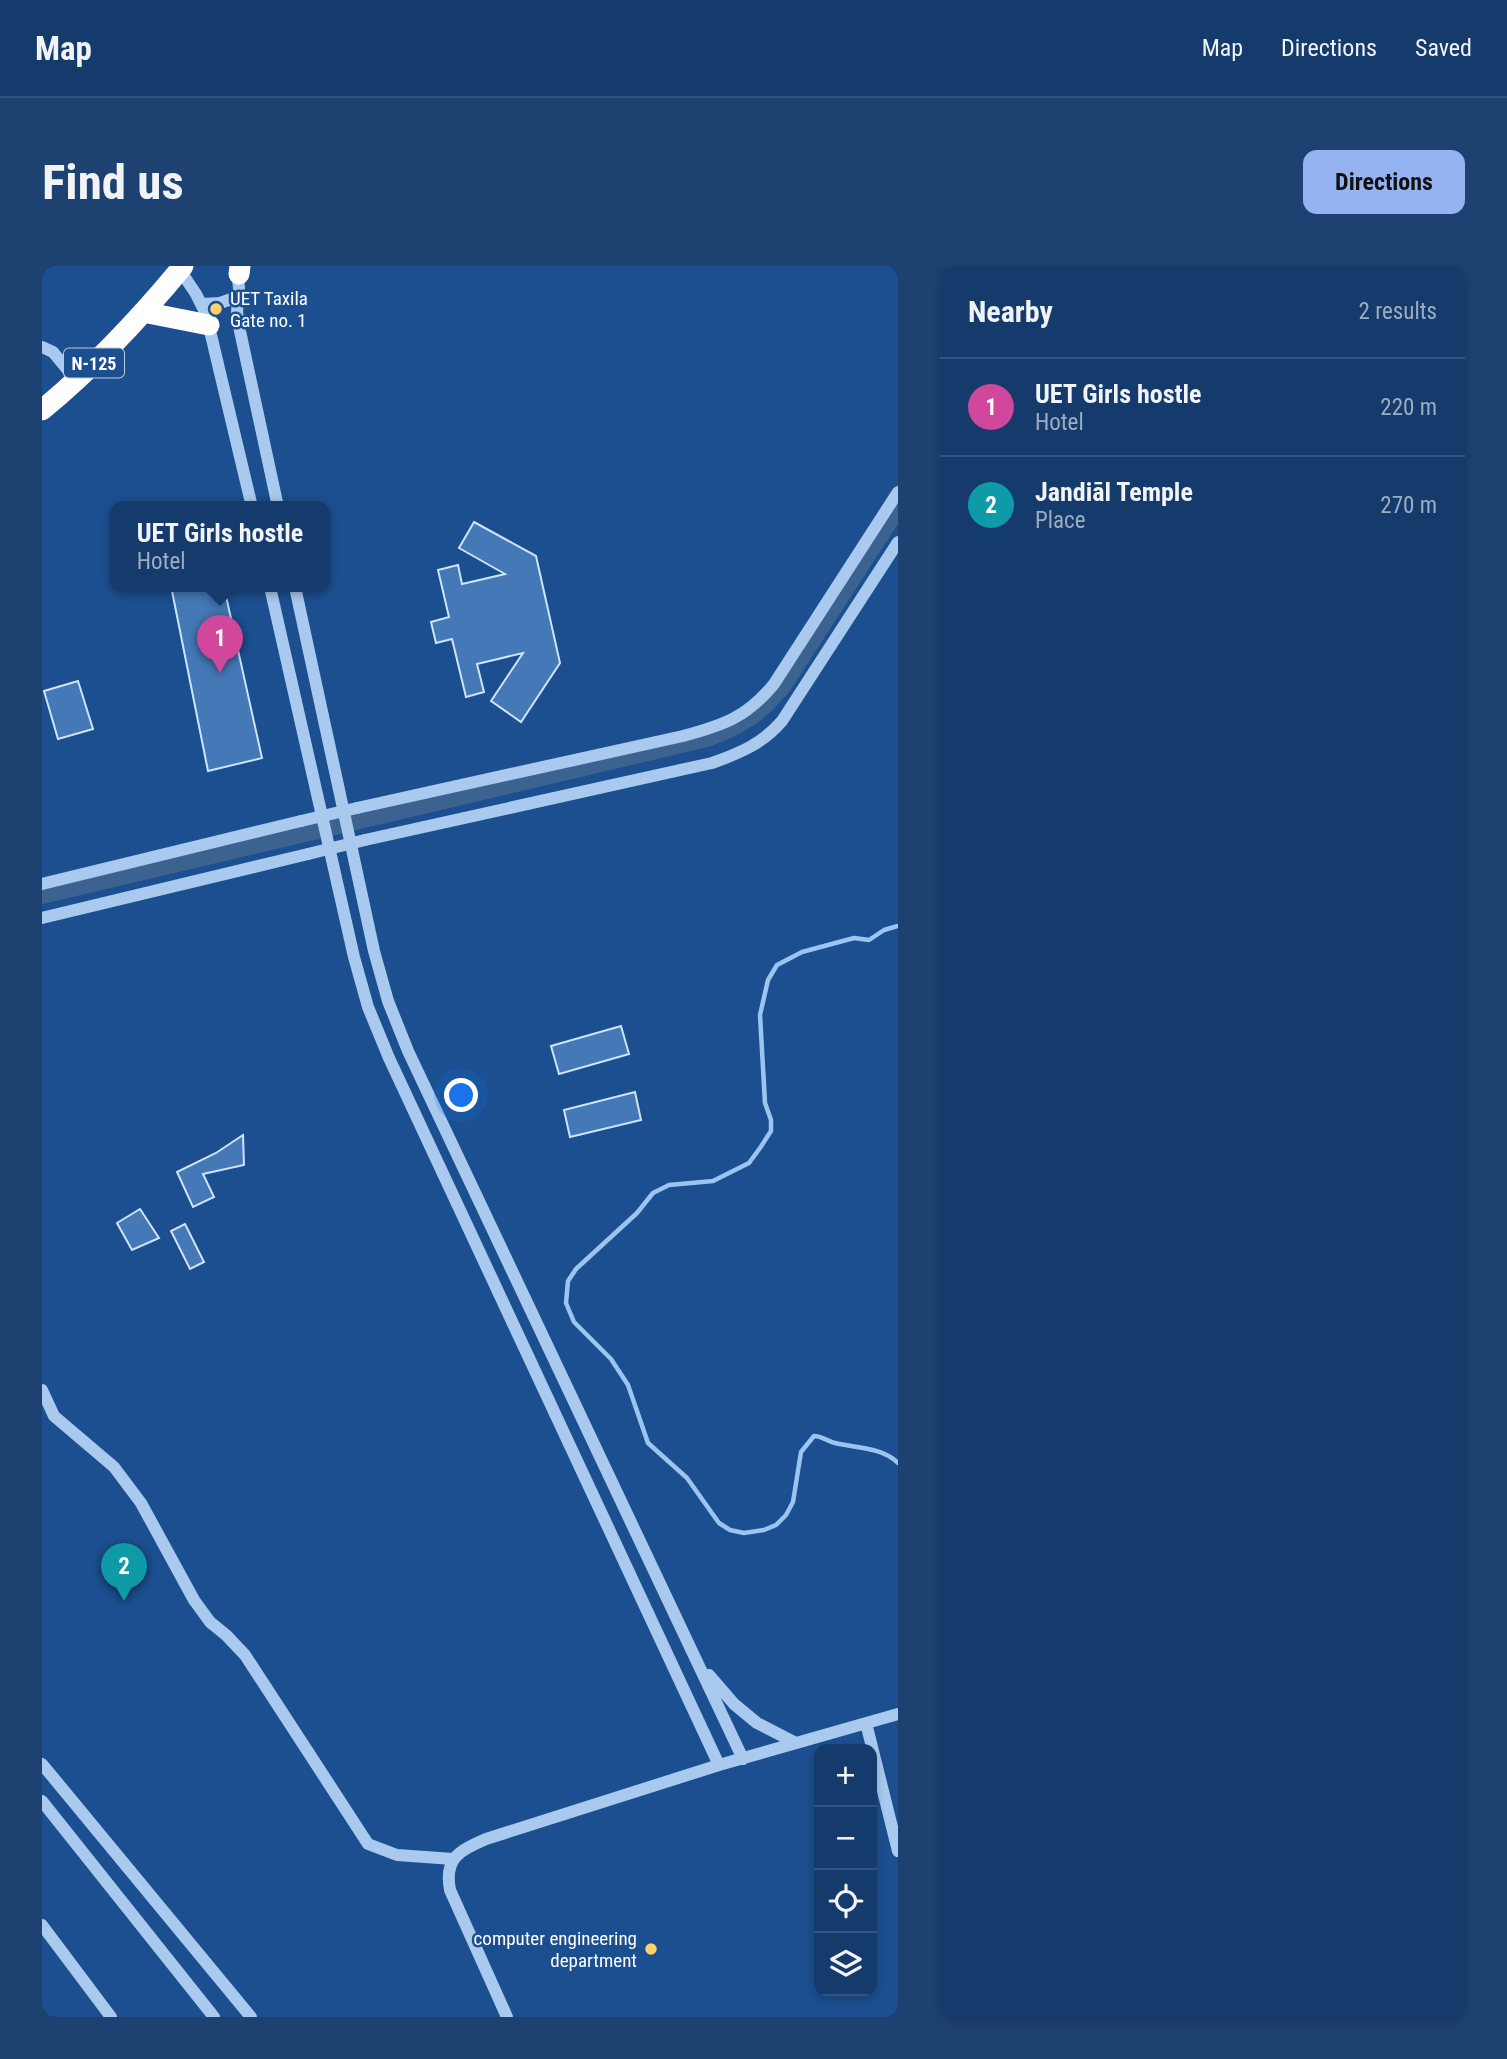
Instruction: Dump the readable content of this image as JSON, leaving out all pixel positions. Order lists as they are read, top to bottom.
{
  "streets": {
    "highway": ["N-125"]
  },
  "places": ["UET Taxila Gate no. 1", "computer engineering department"],
  "page": {
    "header": "Map",
    "nav": ["Map", "Directions", "Saved"],
    "buttons": "Directions",
    "title": "Find us",
    "heading": ["Nearby", "2 results"],
    "list": [
      {
        "mark": "1",
        "name": "UET Girls hostle",
        "note": "Hotel",
        "value": "220 m"
      },
      {
        "mark": "2",
        "name": "Jandiāl Temple",
        "note": "Place",
        "value": "270 m"
      }
    ],
    "popup": ["UET Girls hostle", "Hotel"],
    "pins": ["1", "2"],
    "map_buttons": ["+", "−"]
  }
}
